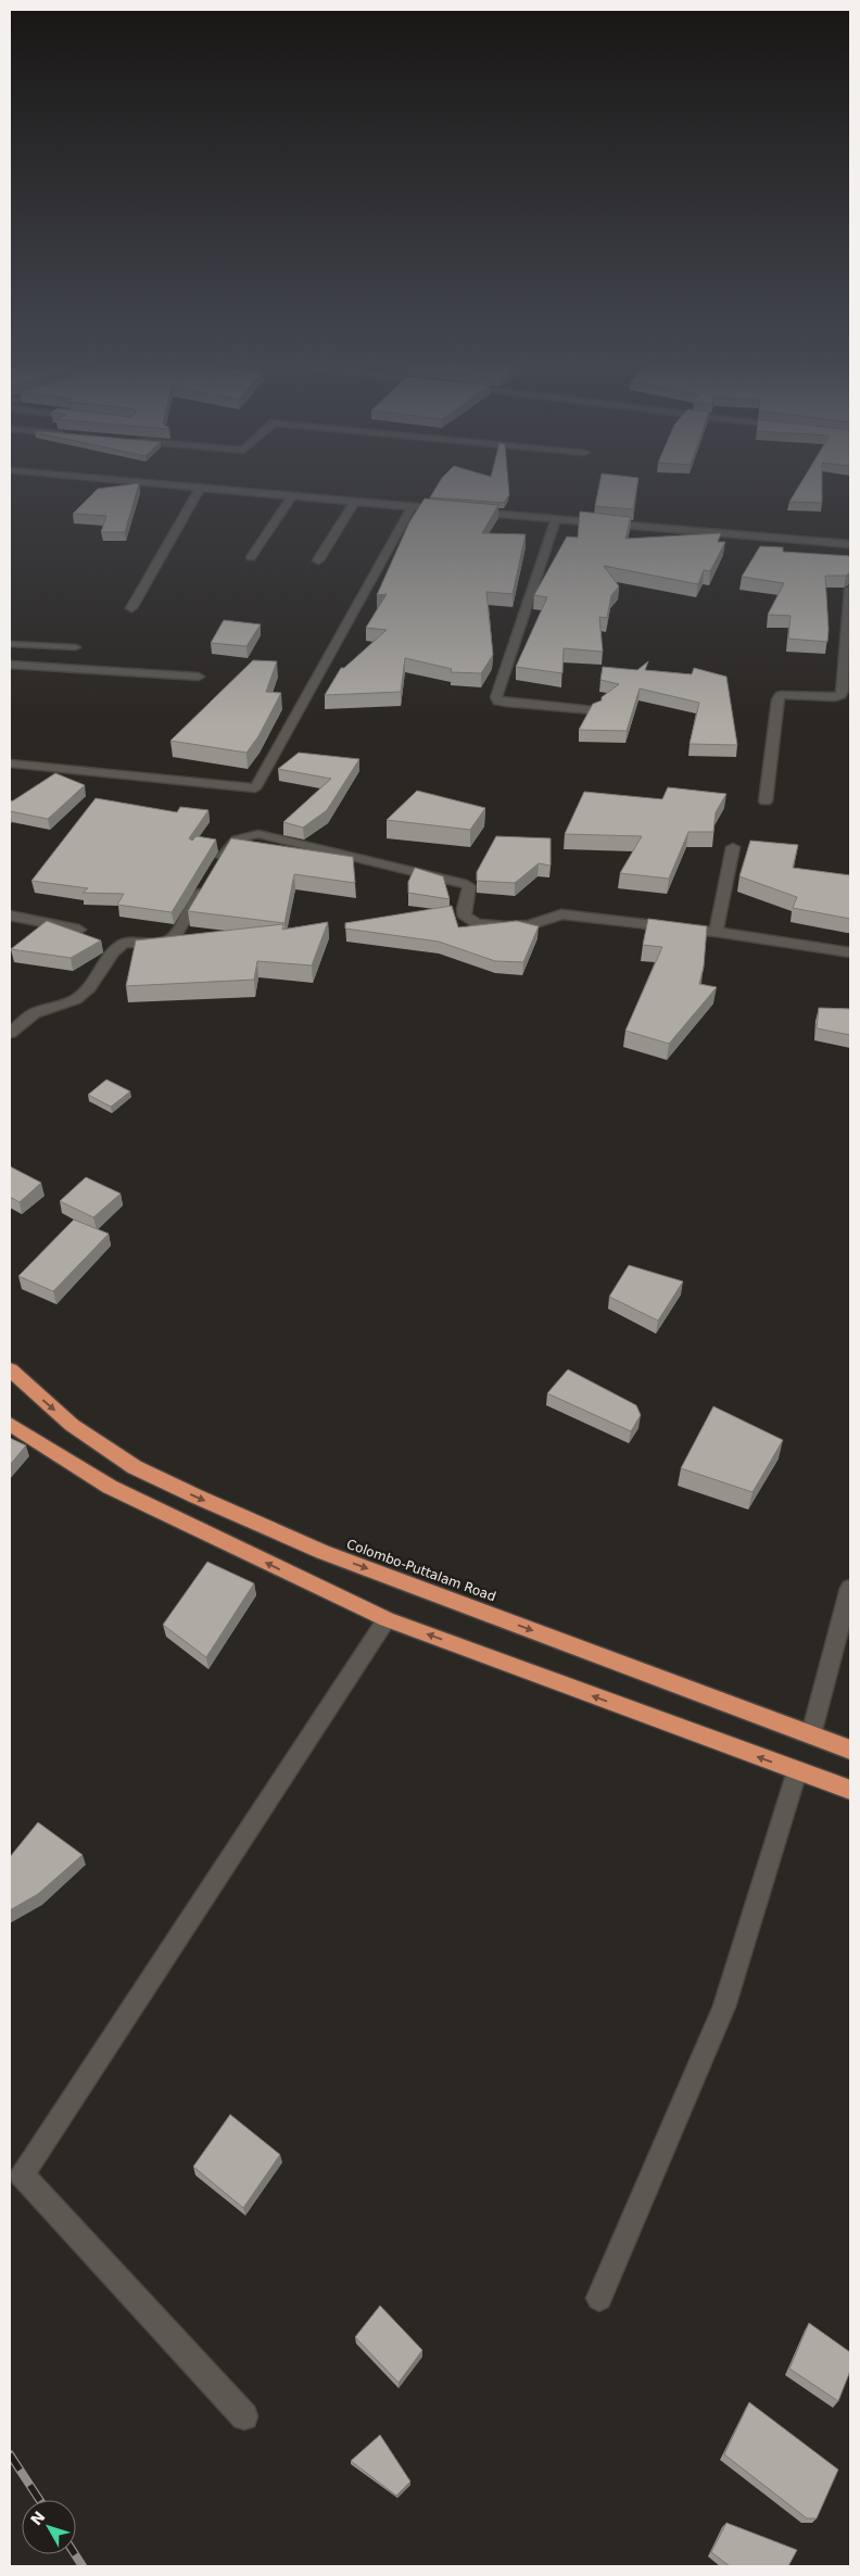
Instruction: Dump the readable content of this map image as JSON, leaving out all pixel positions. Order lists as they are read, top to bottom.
{
  "streets": {
    "highway": ["Colombo-Puttalam Road"]
  },
  "north": "top left"
}
